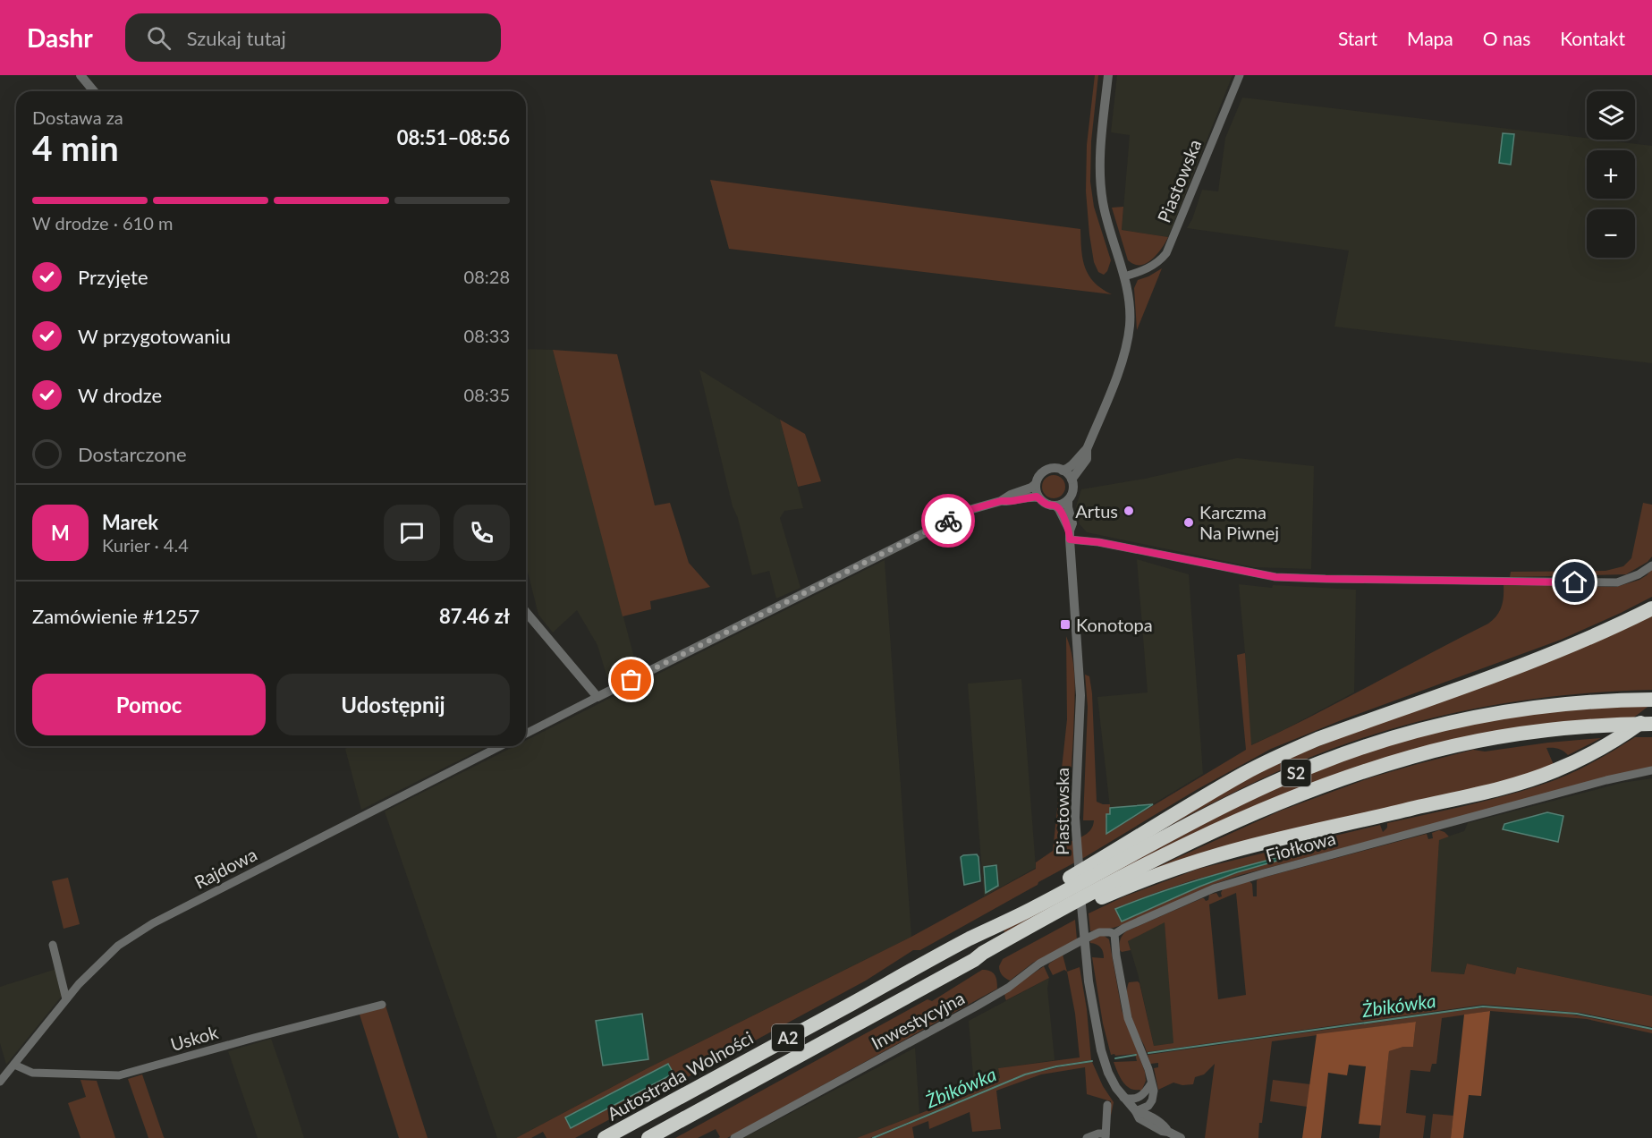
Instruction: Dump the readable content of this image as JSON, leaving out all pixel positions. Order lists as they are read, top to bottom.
{
  "streets": {
    "highway": ["S2", "A2", "Autostrada Wolności"],
    "street": [
      "Piastowska",
      "Fiołkowa",
      "Rajdowa",
      "Inwestycyjna",
      "Uskok"
    ]
  },
  "crossings": [
    ["S2", "Autostrada Wolności"],
    ["Fiołkowa", "Inwestycyjna"],
    ["Rajdowa", "Uskok"]
  ],
  "water": ["Żbikówka"],
  "places": {
    "other": ["Artus", "Karczma Na Piwnej"],
    "transit": ["Konotopa"]
  },
  "page": {
    "header": "Dashr",
    "search": "Szukaj tutaj",
    "nav": [
      "Start",
      "Mapa",
      "O nas",
      "Kontakt"
    ],
    "map_buttons": ["+", "−"],
    "heading": ["4 min", "Dostawa za", "08:51–08:56"],
    "panel": [
      "Marek",
      "Kurier · 4.4",
      "Zamówienie #1257",
      "87.46 zł"
    ],
    "bar": "W drodze · 610 m",
    "list": [
      ["Przyjęte", "08:28"],
      ["W przygotowaniu", "08:33"],
      ["W drodze", "08:35"],
      "Dostarczone"
    ],
    "round": "M",
    "buttons": ["Pomoc", "Udostępnij"]
  }
}
